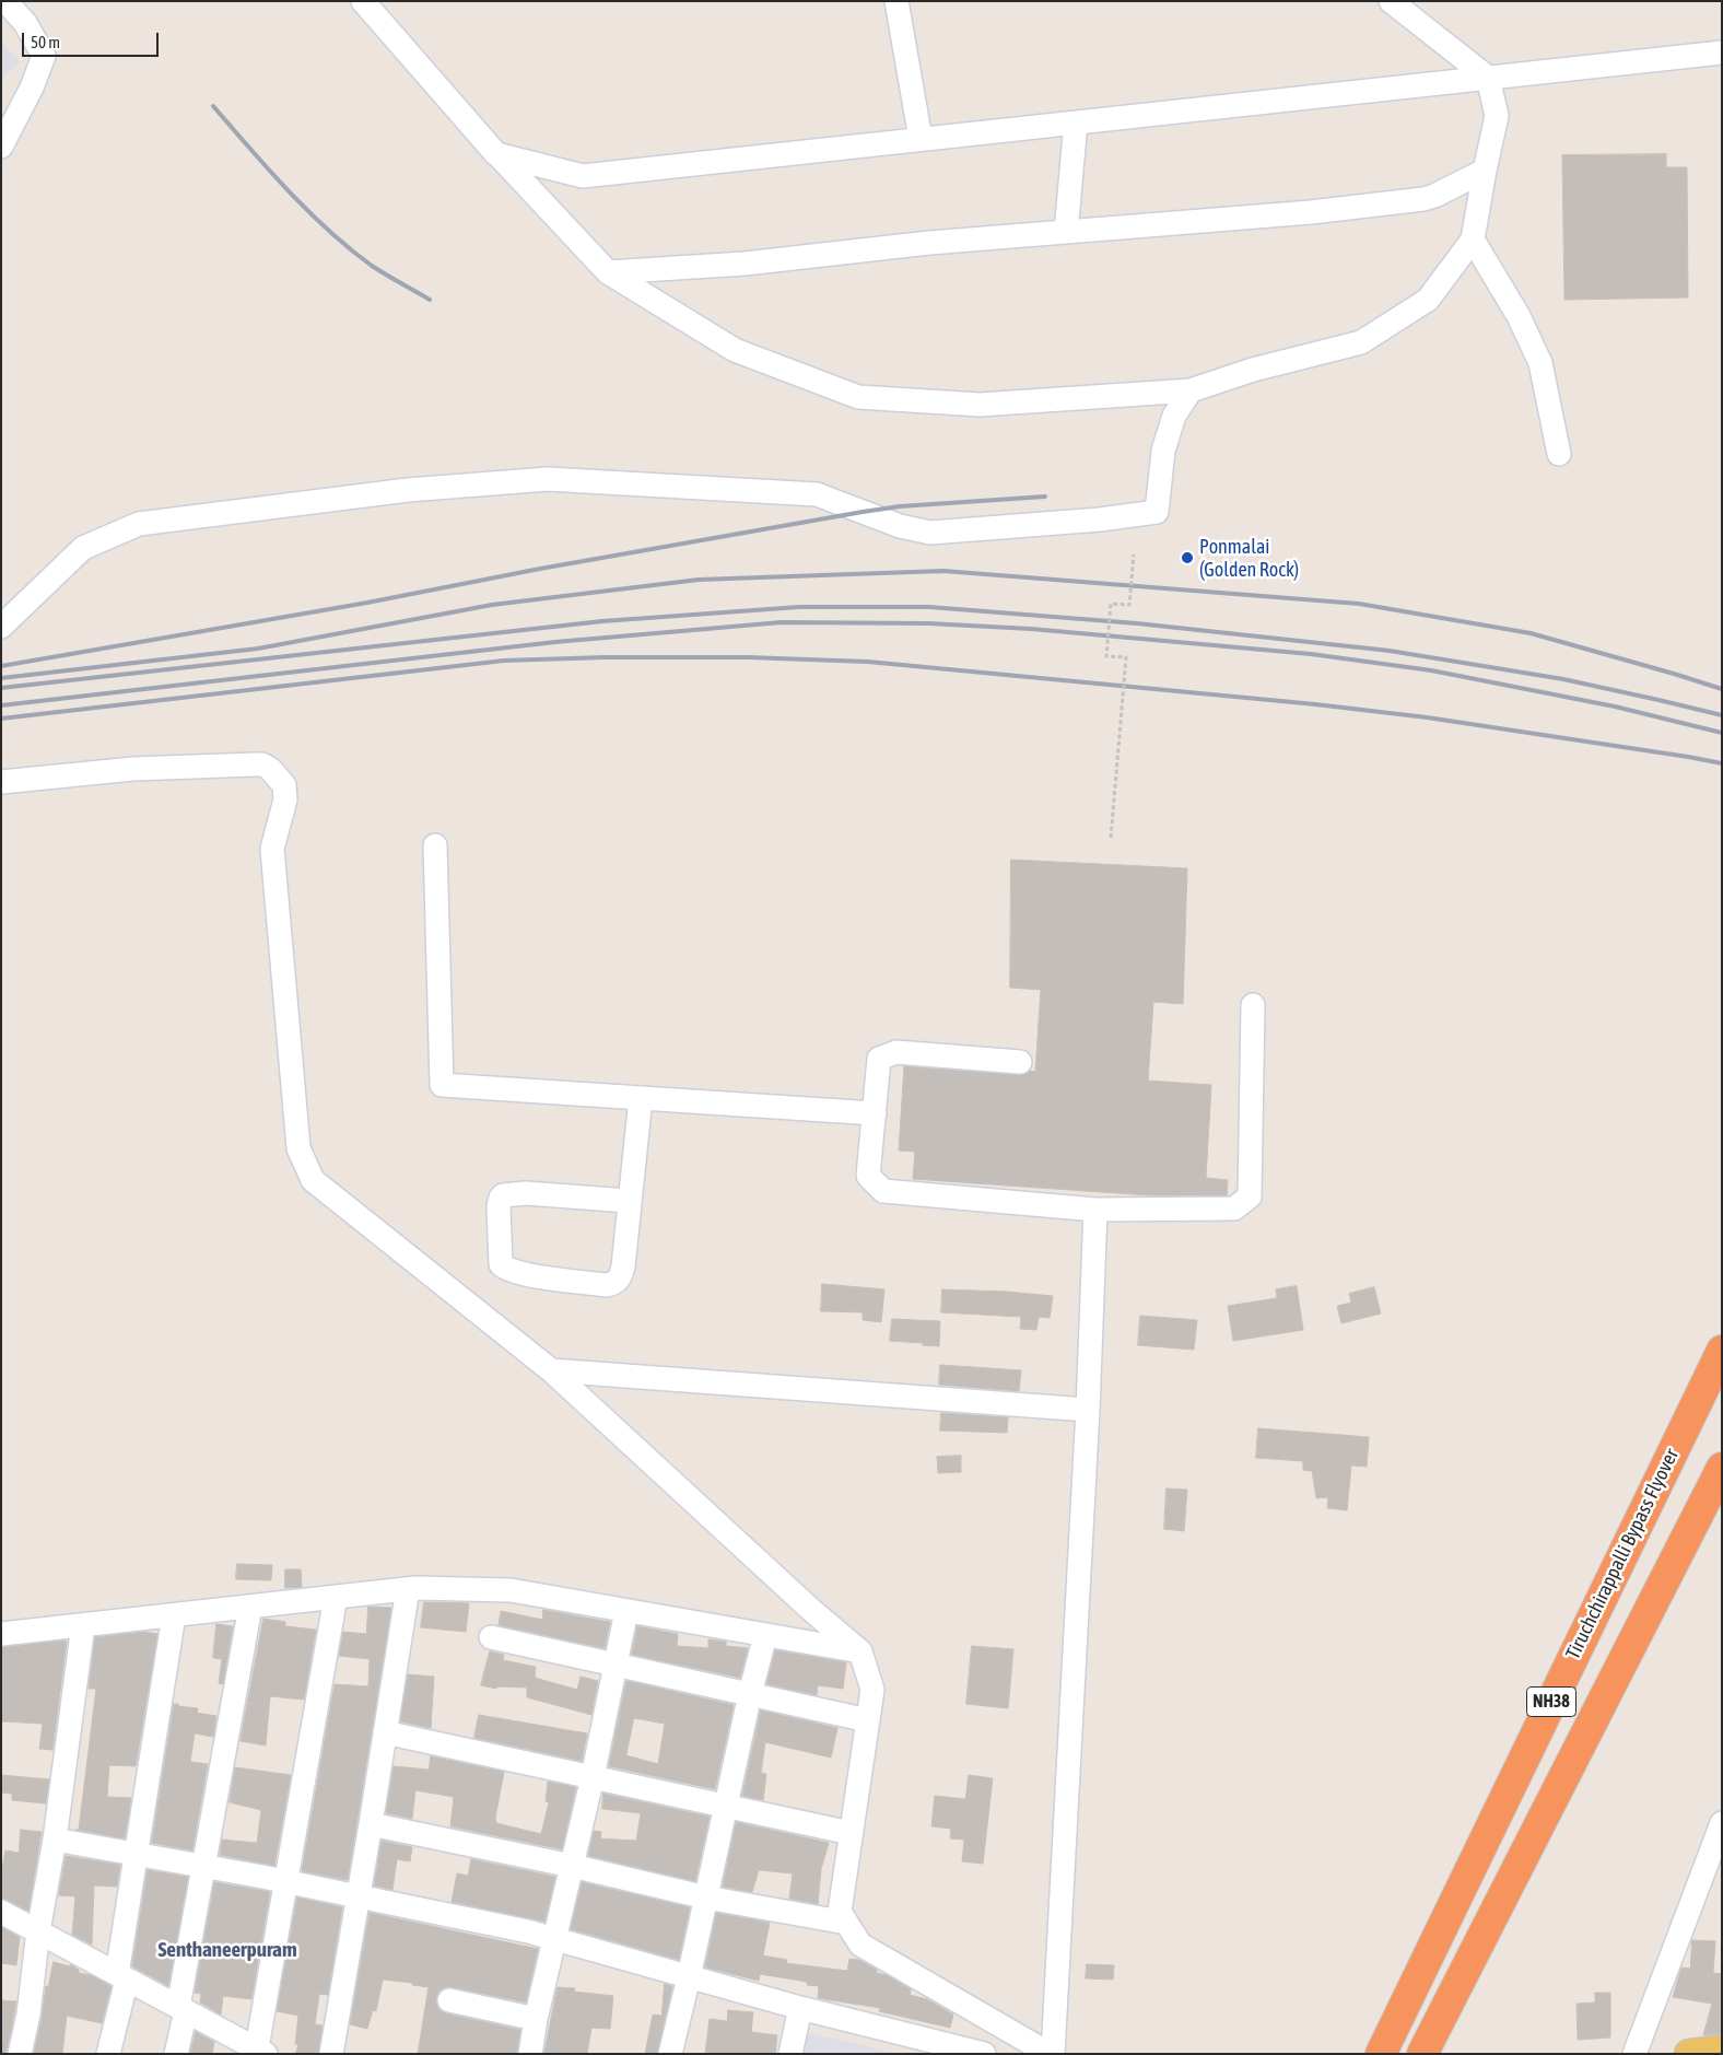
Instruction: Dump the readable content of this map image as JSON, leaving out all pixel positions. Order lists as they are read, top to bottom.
{
  "streets": {
    "highway": ["Tiruchchirappalli Bypass Flyover", "NH38"]
  },
  "districts": ["Senthaneerpuram"],
  "places": ["Ponmalai (Golden Rock)"],
  "scale_bar": "50 m"
}
